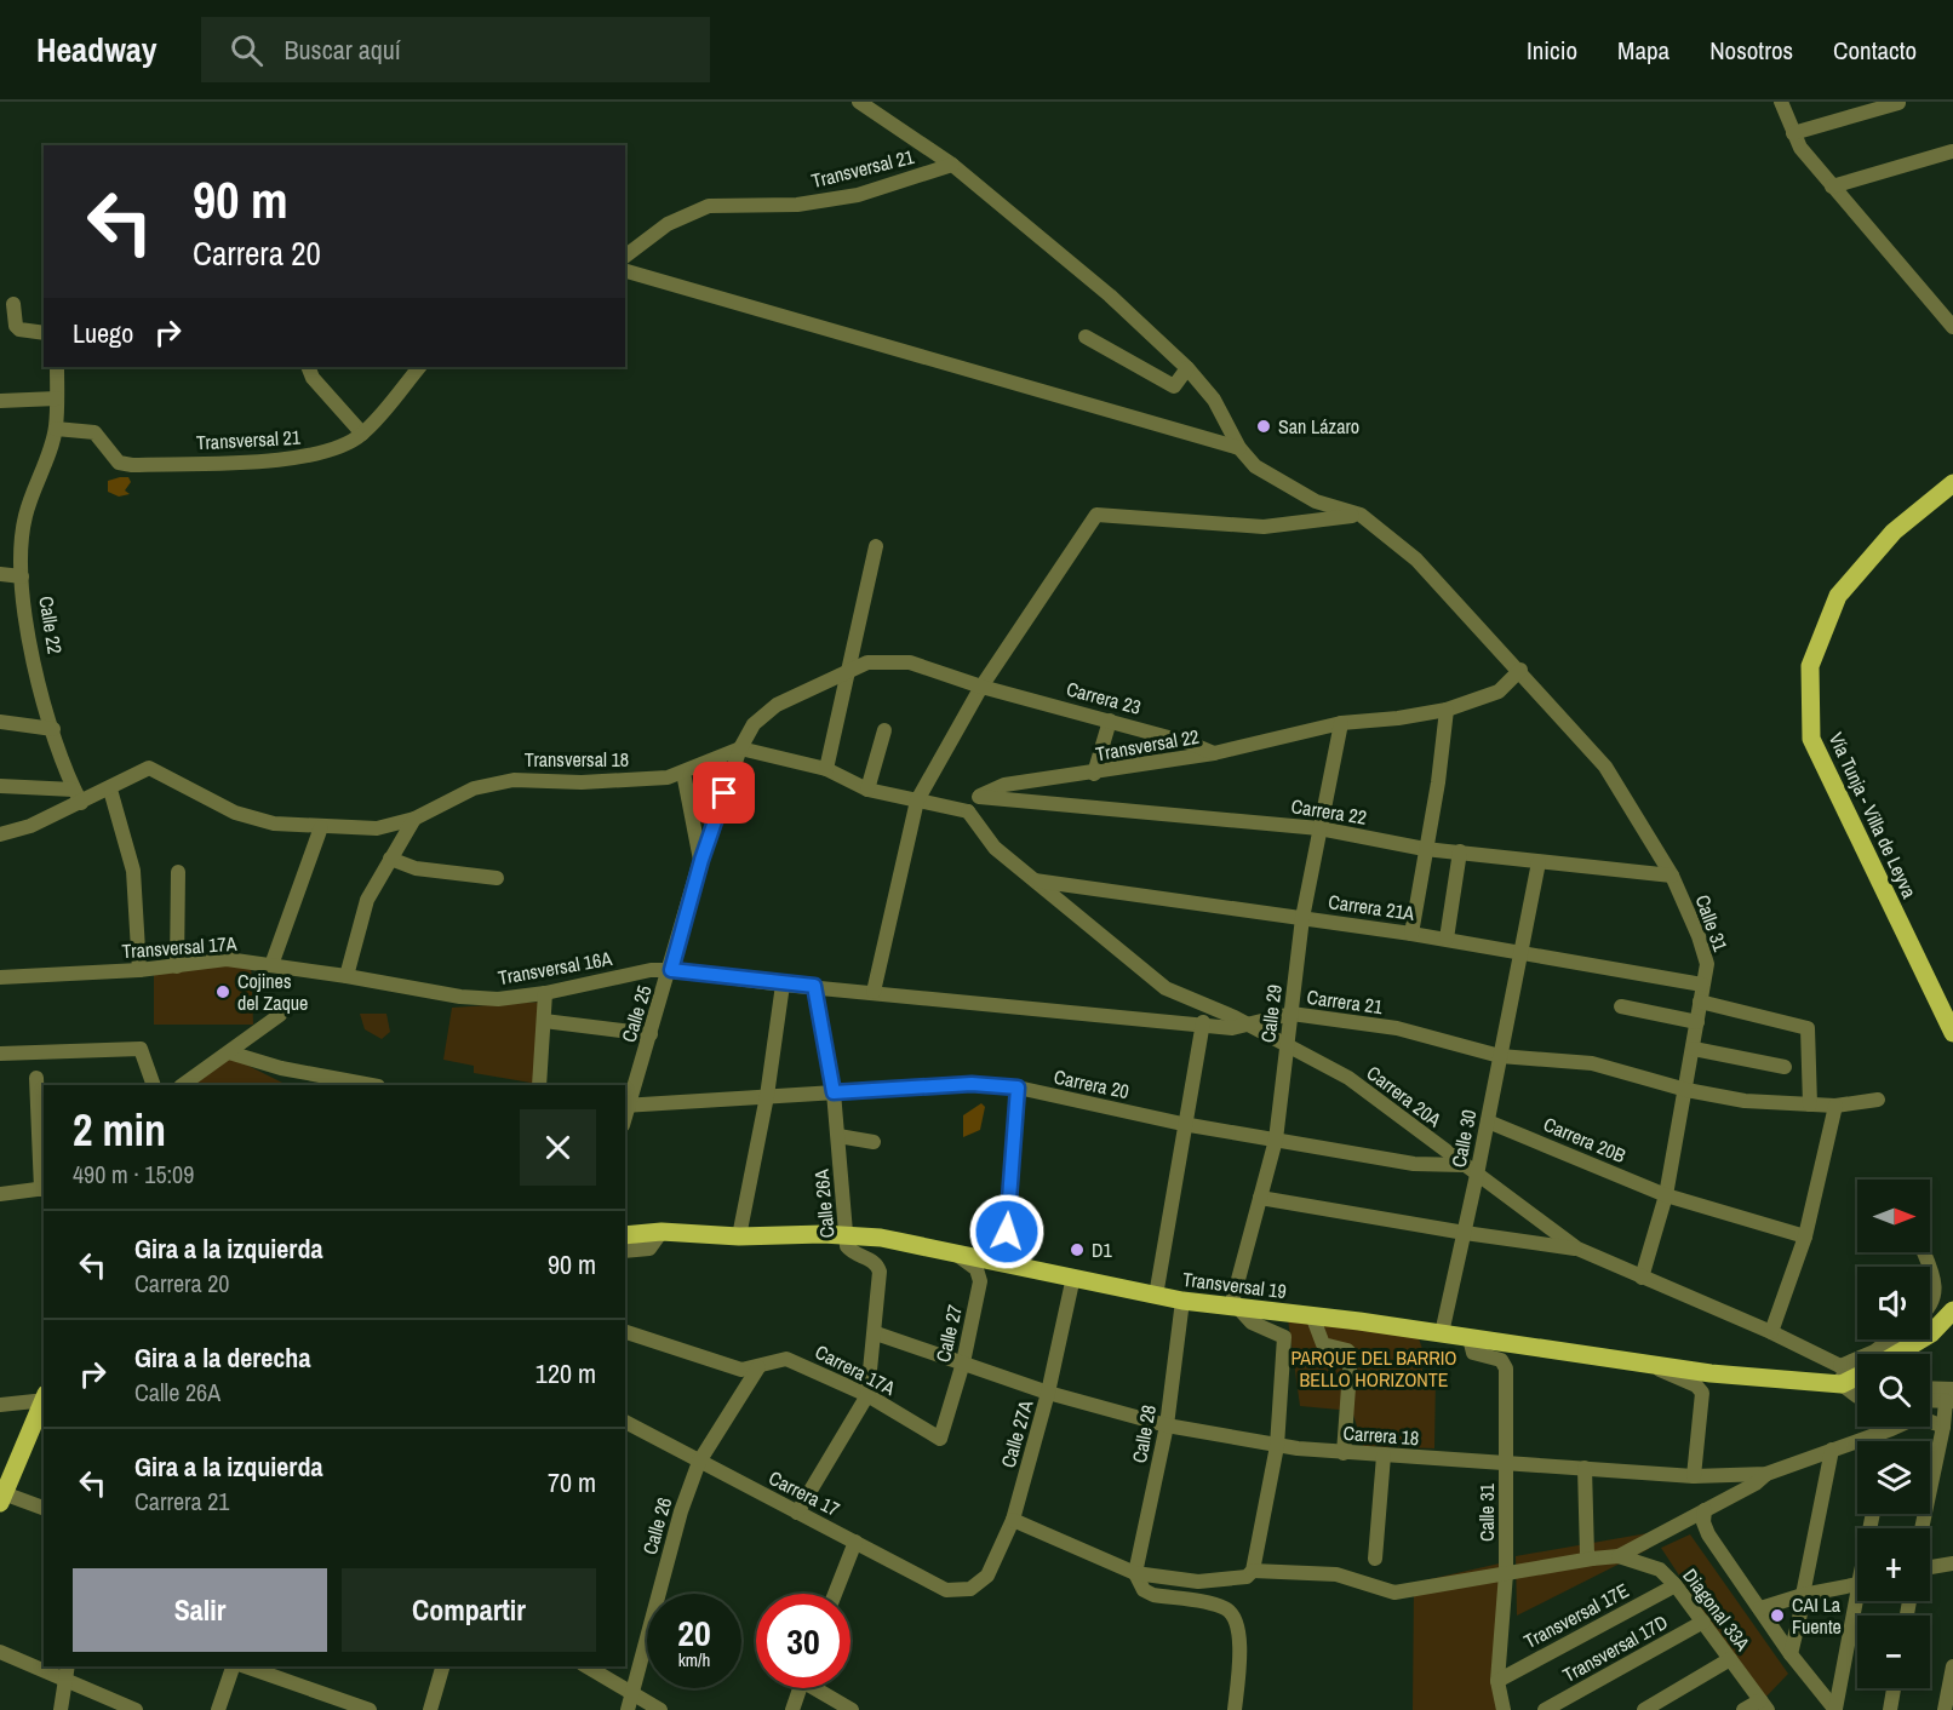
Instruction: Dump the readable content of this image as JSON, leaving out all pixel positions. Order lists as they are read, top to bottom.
{
  "streets": {
    "main road": ["Vía Tunja - Villa de Leyva", "Transversal 19"],
    "street": [
      "Transversal 21",
      "Calle 22",
      "Carrera 23",
      "Transversal 22",
      "Transversal 18",
      "Carrera 22",
      "Carrera 21A",
      "Calle 31",
      "Transversal 17A",
      "Transversal 16A",
      "Carrera 21",
      "Calle 25",
      "Calle 29",
      "Carrera 20",
      "Carrera 20A",
      "Calle 30",
      "Carrera 20B",
      "Calle 26A",
      "Calle 27",
      "Carrera 17A",
      "Calle 27A",
      "Calle 28",
      "Carrera 18",
      "Carrera 17",
      "Calle 26",
      "Diagonal 33A",
      "Transversal 17E",
      "Transversal 17D"
    ]
  },
  "crossings": [
    ["Transversal 21", "Calle 22"],
    ["Carrera 23", "Transversal 22"],
    ["Carrera 23", "Calle 25"],
    ["Transversal 22", "Carrera 22"],
    ["Transversal 22", "Calle 29"],
    ["Transversal 18", "Calle 25"],
    ["Carrera 22", "Calle 31"],
    ["Carrera 22", "Calle 29"],
    ["Carrera 22", "Calle 30"],
    ["Carrera 21A", "Calle 31"],
    ["Carrera 21A", "Calle 29"],
    ["Carrera 21A", "Carrera 20A"],
    ["Carrera 21A", "Calle 30"],
    ["Calle 31", "Carrera 21"],
    ["Calle 31", "Carrera 20A"],
    ["Calle 31", "Carrera 20B"],
    ["Calle 31", "Transversal 19"],
    ["Calle 31", "Carrera 18"],
    ["Calle 31", "Transversal 17E"],
    ["Transversal 17A", "Transversal 16A"],
    ["Transversal 16A", "Carrera 21"],
    ["Transversal 16A", "Calle 25"],
    ["Carrera 21", "Calle 25"],
    ["Carrera 21", "Calle 29"],
    ["Carrera 21", "Carrera 20A"],
    ["Carrera 21", "Calle 30"],
    ["Carrera 21", "Calle 26A"],
    ["Calle 25", "Carrera 20"],
    ["Calle 29", "Carrera 20"],
    ["Calle 29", "Carrera 20A"],
    ["Calle 29", "Transversal 19"],
    ["Carrera 20", "Carrera 20A"],
    ["Carrera 20", "Calle 26A"],
    ["Carrera 20A", "Calle 30"],
    ["Carrera 20A", "Transversal 19"],
    ["Calle 30", "Carrera 20B"],
    ["Calle 30", "Transversal 19"],
    ["Calle 26A", "Transversal 19"],
    ["Calle 26A", "Carrera 17A"],
    ["Calle 26A", "Carrera 18"],
    ["Calle 26A", "Carrera 17"],
    ["Transversal 19", "Calle 27"],
    ["Transversal 19", "Calle 27A"],
    ["Transversal 19", "Calle 28"],
    ["Calle 27", "Carrera 17A"],
    ["Calle 27", "Carrera 18"],
    ["Carrera 17A", "Calle 26"],
    ["Calle 27A", "Carrera 18"],
    ["Calle 27A", "Carrera 17"],
    ["Calle 28", "Carrera 18"],
    ["Carrera 17", "Calle 26"],
    ["Diagonal 33A", "Transversal 17E"],
    ["Diagonal 33A", "Transversal 17D"]
  ],
  "parks": ["PARQUE DEL BARRIO BELLO HORIZONTE"],
  "places": [
    "San Lázaro",
    "Cojines del Zaque",
    "D1",
    "CAI La Fuente"
  ],
  "north": "right",
  "page": {
    "header": "Headway",
    "search": "Buscar aquí",
    "nav": [
      "Inicio",
      "Mapa",
      "Nosotros",
      "Contacto"
    ],
    "turn": ["90 m", "Carrera 20"],
    "then": "Luego",
    "heading": ["2 min", "490 m · 15:09"],
    "map_buttons": ["+", "−"],
    "list": [
      {
        "name": "Gira a la izquierda",
        "note": "Carrera 20",
        "value": "90 m"
      },
      {
        "name": "Gira a la derecha",
        "note": "Calle 26A",
        "value": "120 m"
      },
      {
        "name": "Gira a la izquierda",
        "note": "Carrera 21",
        "value": "70 m"
      }
    ],
    "buttons": ["Salir", "Compartir"],
    "speed": "20 km/h",
    "limit": "30"
  }
}
